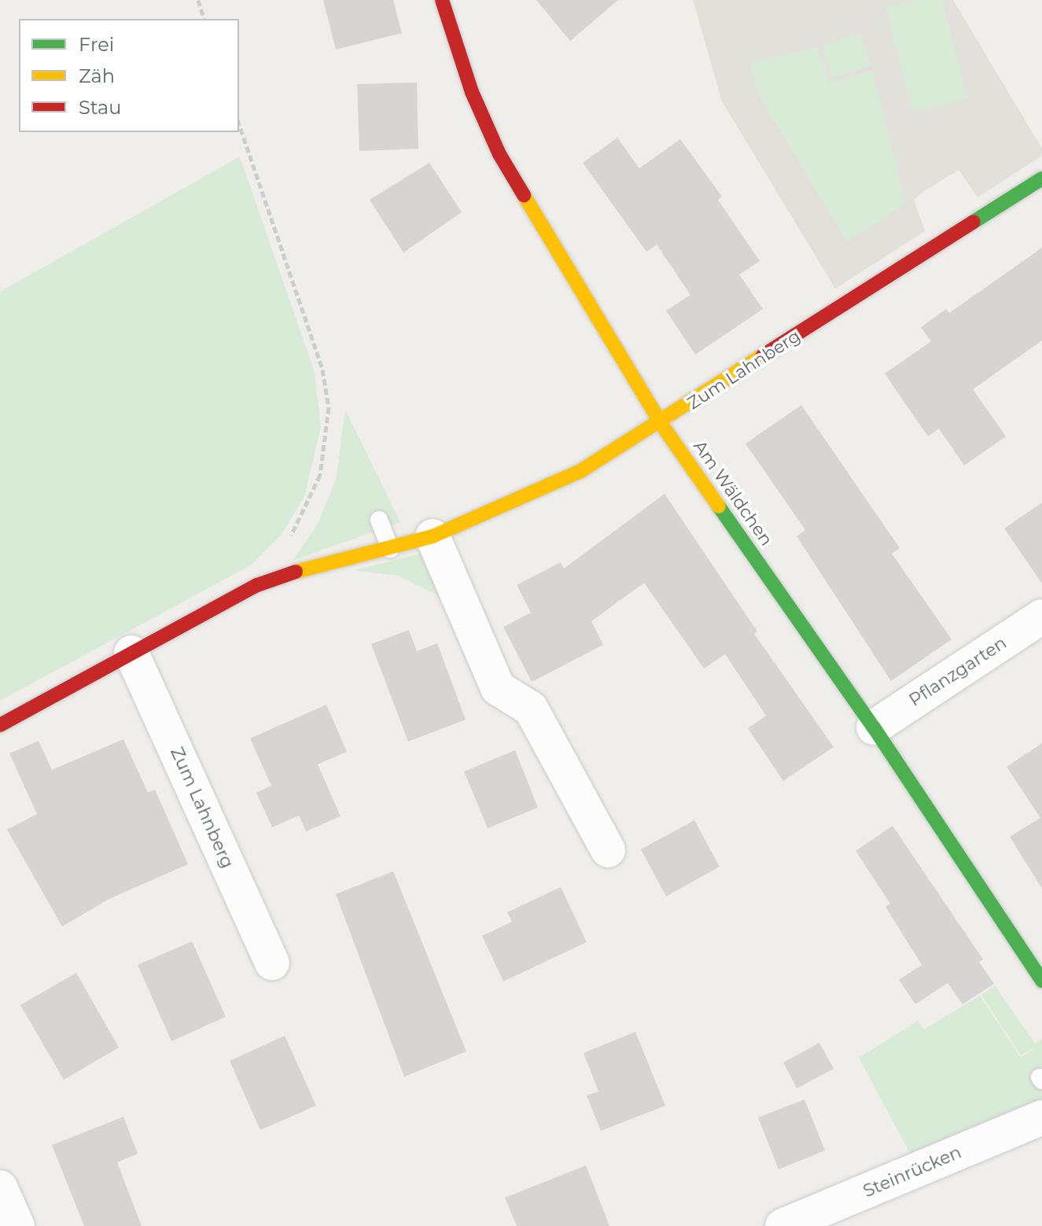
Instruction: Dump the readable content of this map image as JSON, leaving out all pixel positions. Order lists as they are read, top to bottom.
{
  "streets": {
    "street": [
      "Zum Lahnberg",
      "Am Wäldchen",
      "Pflanzgarten",
      "Steinrücken"
    ]
  },
  "crossings": [
    ["Zum Lahnberg", "Am Wäldchen"],
    ["Am Wäldchen", "Pflanzgarten"]
  ],
  "legend": ["Frei", "Zäh", "Stau"]
}
